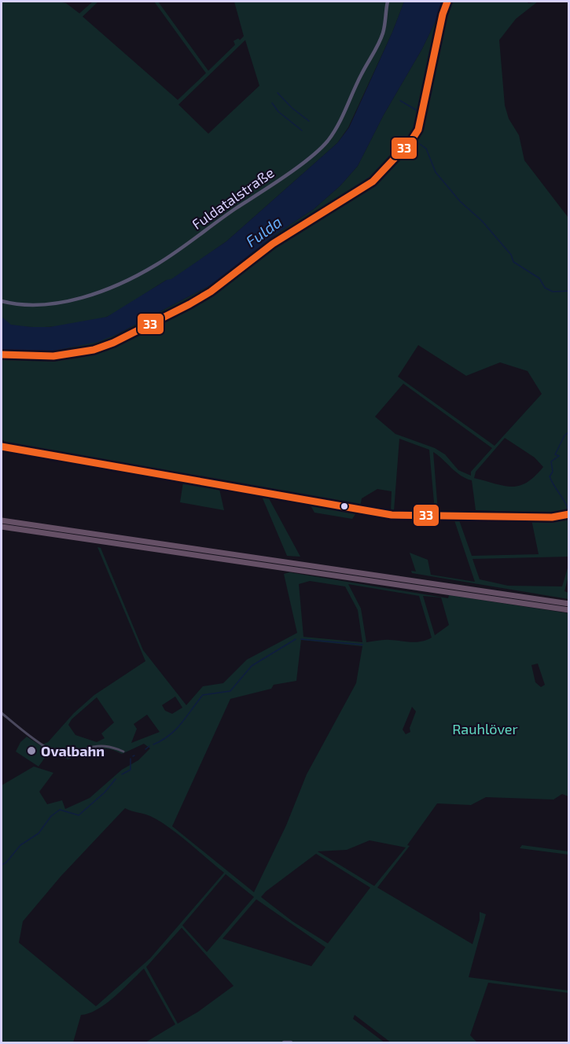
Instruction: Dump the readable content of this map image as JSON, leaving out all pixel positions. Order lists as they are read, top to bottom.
{
  "streets": {
    "main road": ["Fuldatalstraße"]
  },
  "water": ["Fulda"],
  "parks": ["Rauhlöver"],
  "places": ["Ovalbahn"],
  "lines": ["transit line 33"]
}
